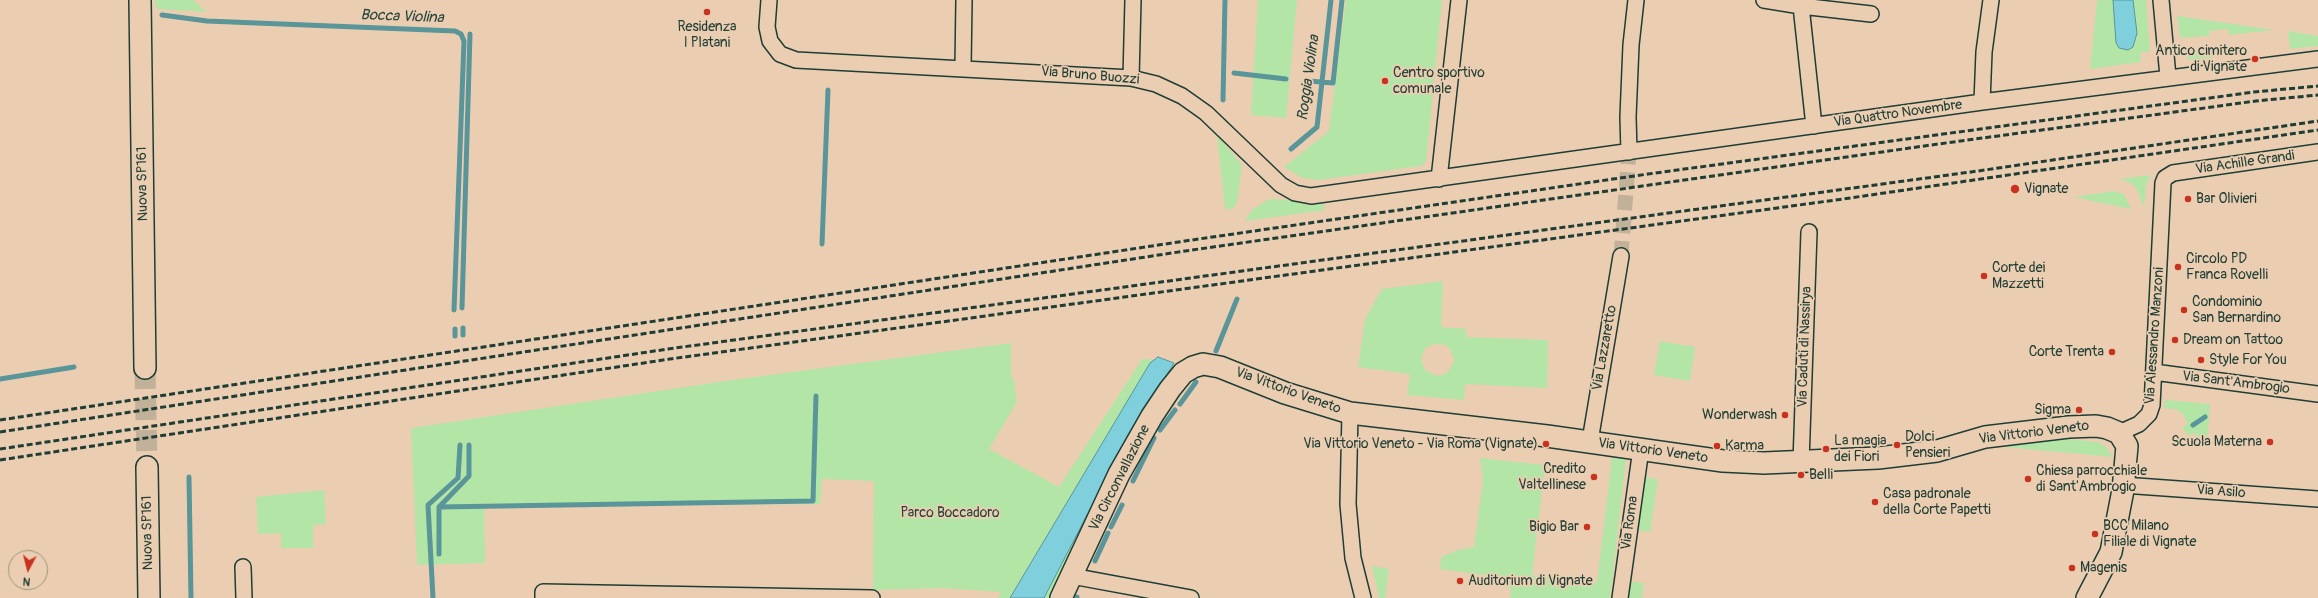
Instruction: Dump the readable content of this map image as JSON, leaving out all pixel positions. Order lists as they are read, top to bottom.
{
  "streets": {
    "street": [
      "Via Bruno Buozzi",
      "Via Quattro Novembre",
      "Via Achille Grandi",
      "Nuova SP161",
      "Via Alessandro Manzoni",
      "Via Caduti di Nassirya",
      "Via Lazzaretto",
      "Via Sant'Ambrogio",
      "Via Vittorio Veneto",
      "Via Circonvallazione",
      "Via Asilo",
      "Via Roma"
    ]
  },
  "crossings": [
    ["Via Bruno Buozzi", "Via Quattro Novembre"],
    ["Via Achille Grandi", "Via Alessandro Manzoni"],
    ["Via Alessandro Manzoni", "Via Sant'Ambrogio"],
    ["Via Alessandro Manzoni", "Via Vittorio Veneto"],
    ["Via Caduti di Nassirya", "Via Vittorio Veneto"],
    ["Via Lazzaretto", "Via Vittorio Veneto"],
    ["Via Vittorio Veneto", "Via Circonvallazione"],
    ["Via Vittorio Veneto", "Via Roma"]
  ],
  "water": ["Bocca Violina", "Roggia Violina"],
  "parks": ["Parco Boccadoro"],
  "places": [
    "Residenza I Platani",
    "Antico cimitero di Vignate",
    "Centro sportivo comunale",
    "Vignate",
    "Bar Olivieri",
    "Circolo PD Franca Rovelli",
    "Corte dei Mazzetti",
    "Condominio San Bernardino",
    "Dream on Tattoo",
    "Corte Trenta",
    "Style For You",
    "Sigma",
    "Wonderwash",
    "Scuola Materna",
    "Via Vittorio Veneto - Via Roma (Vignate)",
    "Dolci Pensieri",
    "Karma",
    "La magia dei Fiori",
    "Belli",
    "Credito Valtellinese",
    "Chiesa parrocchiale di Sant'Ambrogio",
    "Casa padronale della Corte Papetti",
    "Bigio Bar",
    "BCC Milano Filiale di Vignate",
    "Magenis",
    "Auditorium di Vignate"
  ],
  "north": "bottom"
}
